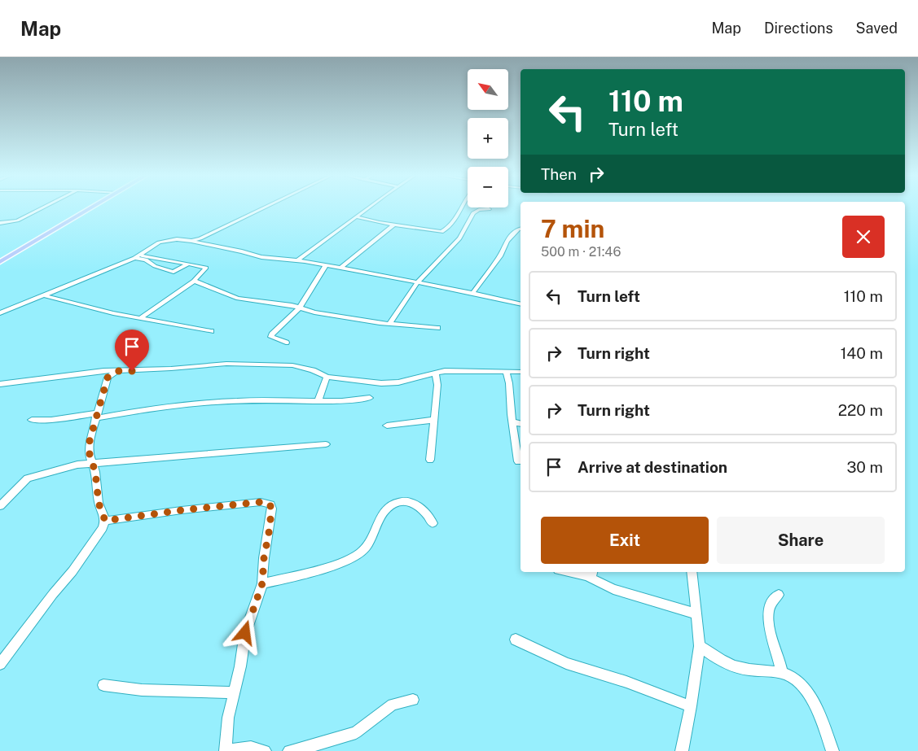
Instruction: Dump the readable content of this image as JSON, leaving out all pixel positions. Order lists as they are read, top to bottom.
{
  "north": "top left",
  "page": {
    "header": "Map",
    "nav": ["Map", "Directions", "Saved"],
    "map_buttons": ["+", "−"],
    "turn": ["110 m", "Turn left"],
    "then": "Then",
    "heading": ["7 min", "500 m · 21:46"],
    "list": [
      {
        "name": "Turn left",
        "value": "110 m"
      },
      {
        "name": "Turn right",
        "value": "140 m"
      },
      {
        "name": "Turn right",
        "value": "220 m"
      },
      {
        "name": "Arrive at destination",
        "value": "30 m"
      }
    ],
    "buttons": ["Exit", "Share"]
  }
}
